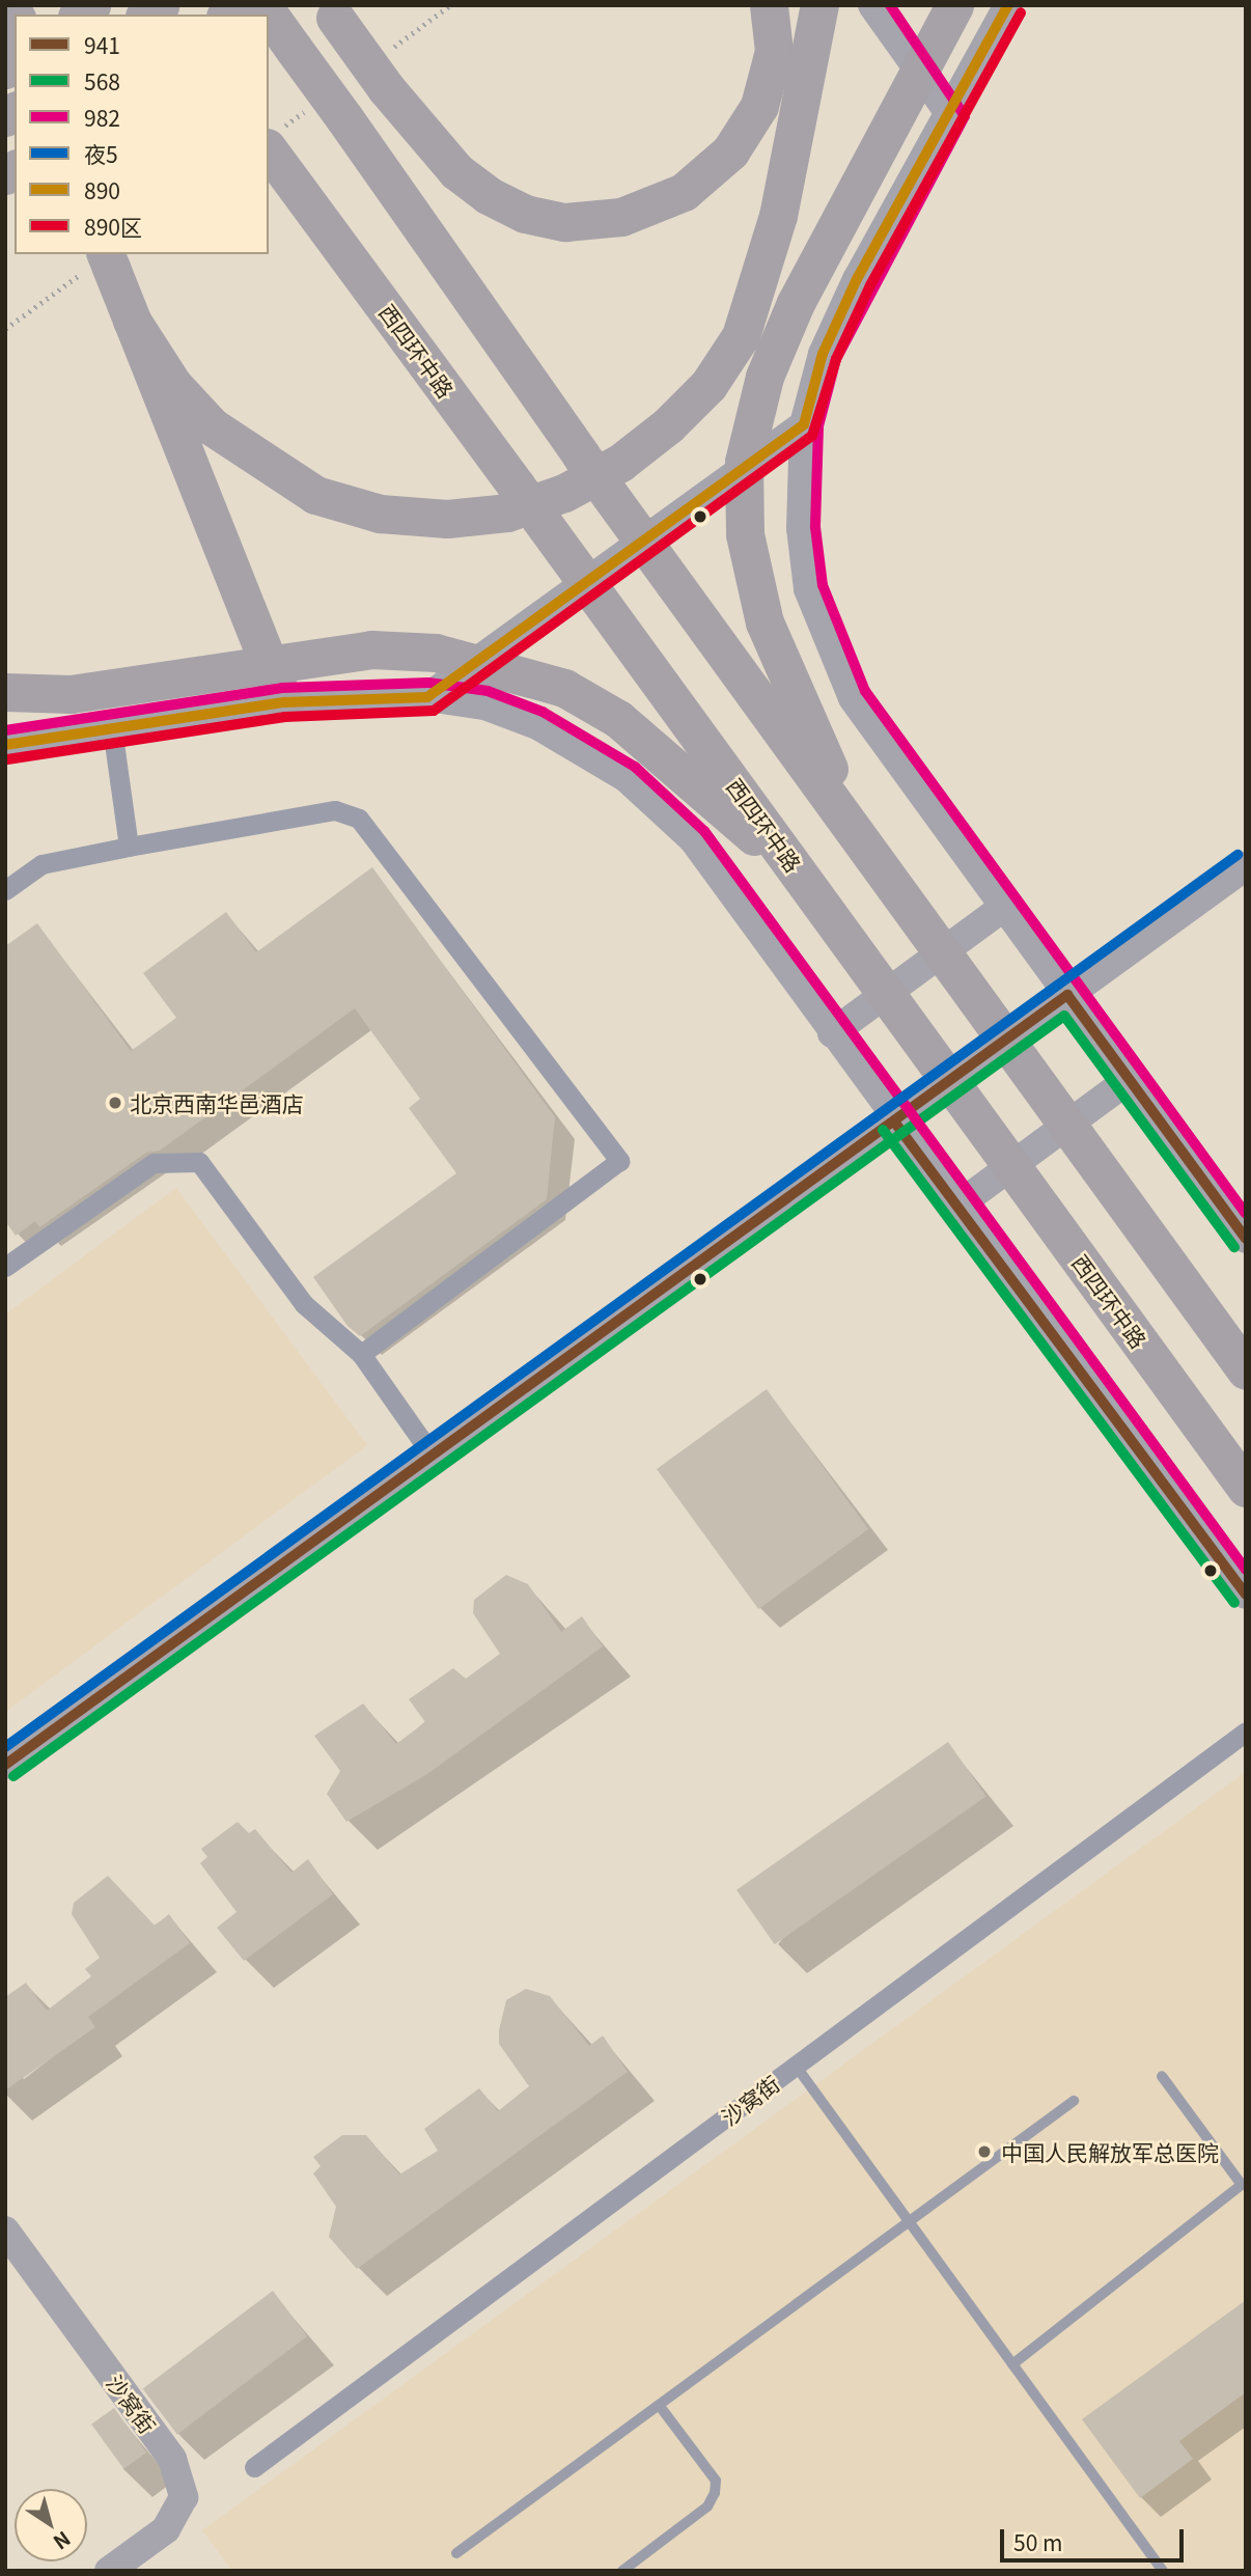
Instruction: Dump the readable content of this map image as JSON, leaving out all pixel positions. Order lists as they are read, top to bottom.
{
  "streets": {
    "highway": ["西四环中路"],
    "street": ["沙窝街"]
  },
  "places": ["北京西南华邑酒店", "中国人民解放军总医院"],
  "lines": [
    "transit line 982",
    "transit line 890",
    "transit line 890区",
    "transit line 夜5",
    "transit line 941",
    "transit line 568"
  ],
  "legend": [
    "941",
    "568",
    "982",
    "夜5",
    "890",
    "890区"
  ],
  "scale_bar": "50 m",
  "north": "bottom right"
}
